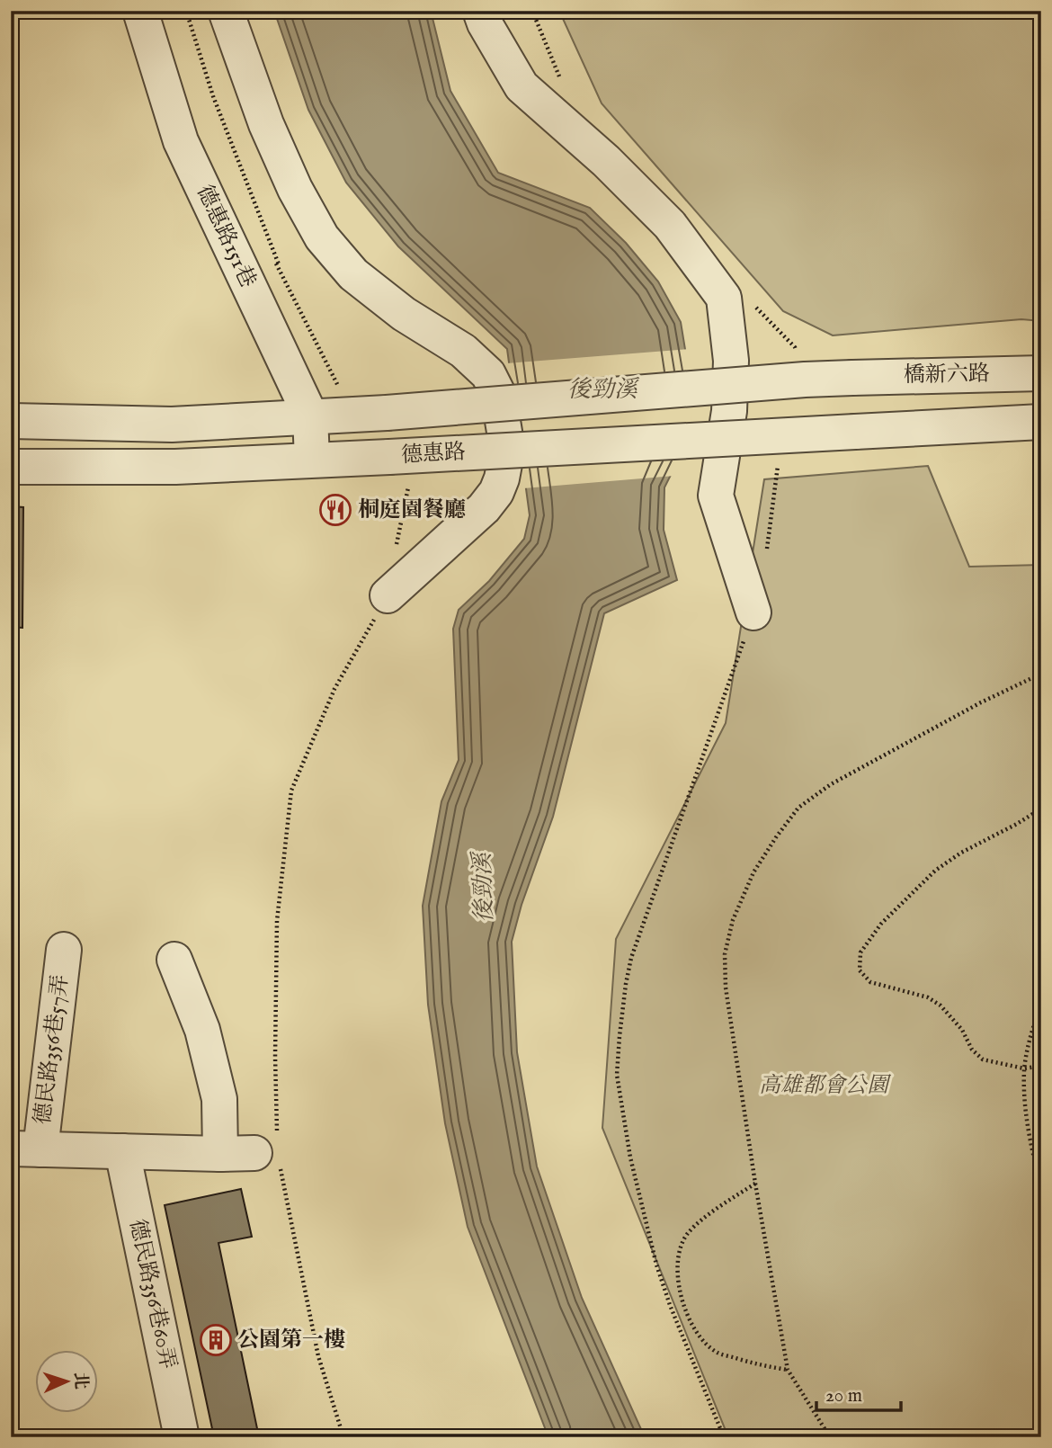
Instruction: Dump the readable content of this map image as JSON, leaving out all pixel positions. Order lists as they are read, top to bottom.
{
  "streets": {
    "street": [
      "德惠路151巷",
      "橋新六路",
      "德惠路",
      "德民路356巷57弄",
      "德民路356巷60弄"
    ]
  },
  "crossings": [
    ["德惠路151巷", "德惠路"],
    ["橋新六路", "德惠路"]
  ],
  "water": ["後勁溪"],
  "parks": ["高雄都會公園"],
  "places": {
    "restaurant": ["桐庭園餐廳"],
    "building": ["公園第一樓"]
  },
  "scale_bar": "20 m",
  "north": "right"
}
